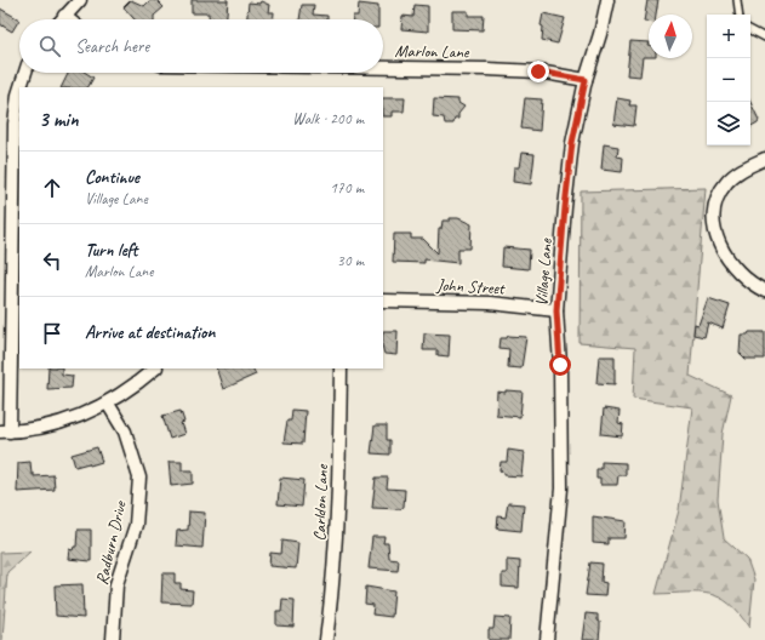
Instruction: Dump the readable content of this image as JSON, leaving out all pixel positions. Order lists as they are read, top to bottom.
{
  "streets": {
    "street": [
      "Marlon Lane",
      "Village Lane",
      "John Street",
      "Carldon Lane",
      "Radburn Drive"
    ]
  },
  "crossings": [
    ["Marlon Lane", "Village Lane"],
    ["Village Lane", "John Street"]
  ],
  "north": "top",
  "page": {
    "map_buttons": ["+", "−"],
    "search": "Search here",
    "heading": ["3 min", "Walk · 200 m"],
    "list": [
      ["Continue", "Village Lane", "170 m"],
      ["Turn left", "Marlon Lane", "30 m"],
      "Arrive at destination"
    ]
  }
}
